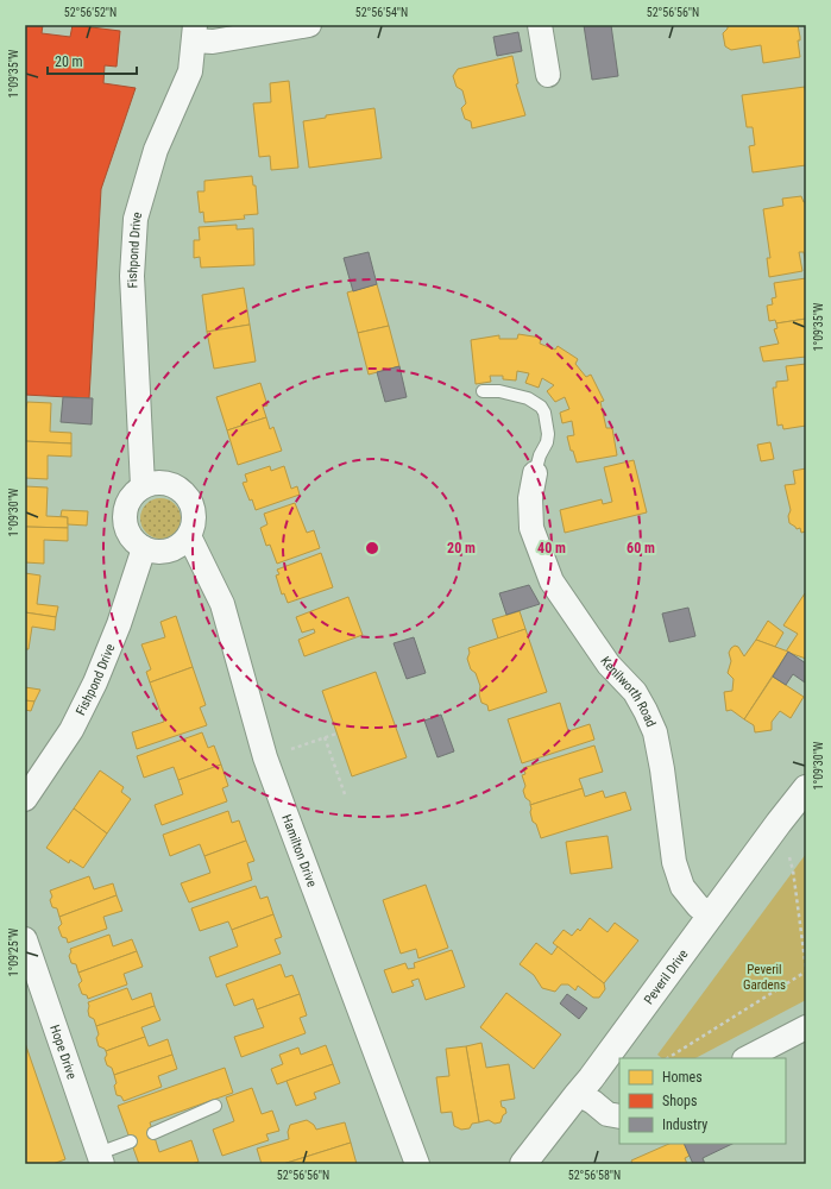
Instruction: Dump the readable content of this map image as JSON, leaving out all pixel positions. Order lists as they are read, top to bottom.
{
  "streets": {
    "street": [
      "Fishpond Drive",
      "Kenilworth Road",
      "Hamilton Drive",
      "Peveril Drive",
      "Hope Drive"
    ]
  },
  "crossings": [
    ["Fishpond Drive", "Hamilton Drive"],
    ["Kenilworth Road", "Peveril Drive"]
  ],
  "parks": ["Peveril Gardens"],
  "legend": ["Homes", "Shops", "Industry"],
  "scale_bar": "20 m",
  "coordinates": [
    "52°56'52\"N",
    "52°56'54\"N",
    "52°56'56\"N",
    "1°09'35\"W",
    "1°09'30\"W",
    "1°09'25\"W",
    "52°56'58\"N"
  ],
  "rings": ["20 m", "40 m", "60 m"]
}
